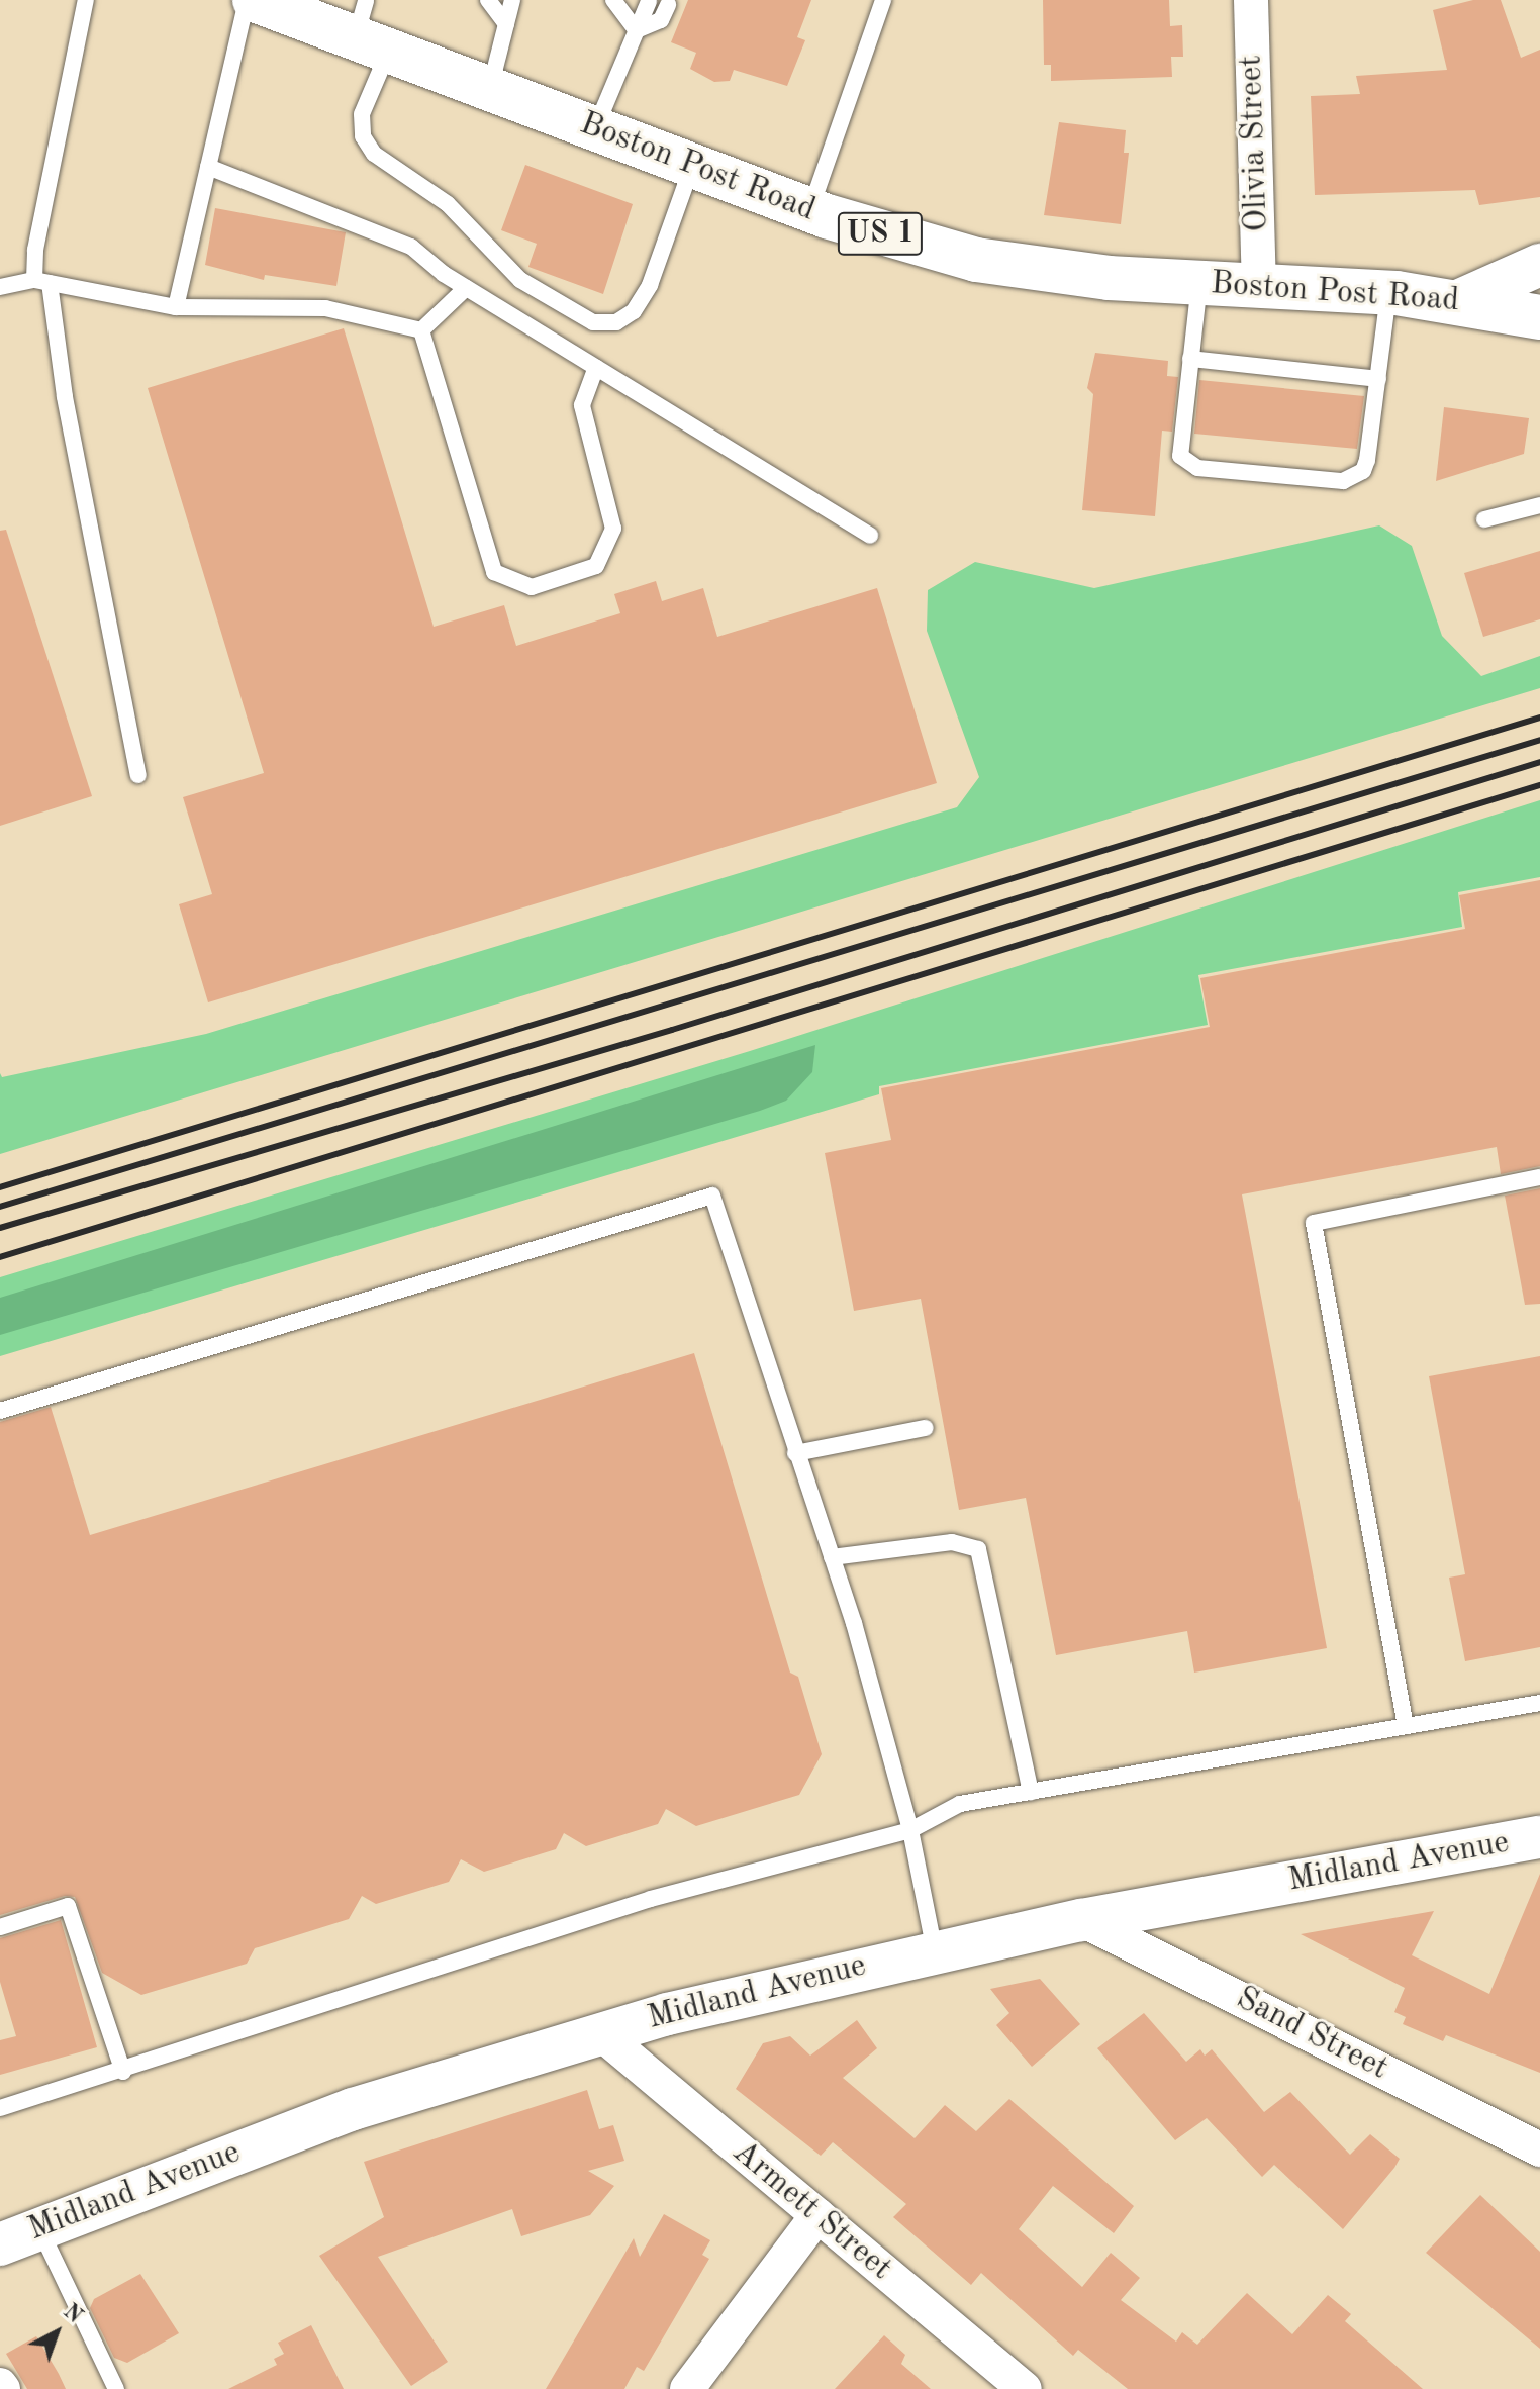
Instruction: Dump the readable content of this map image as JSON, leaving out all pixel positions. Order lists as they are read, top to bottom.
{
  "streets": {
    "main road": ["Boston Post Road", "US 1"],
    "street": [
      "Olivia Street",
      "Midland Avenue",
      "Sand Street",
      "Armett Street"
    ]
  },
  "crossings": [
    ["Olivia Street", "Boston Post Road"],
    ["Midland Avenue", "Sand Street"],
    ["Midland Avenue", "Armett Street"]
  ],
  "north": "top right"
}
